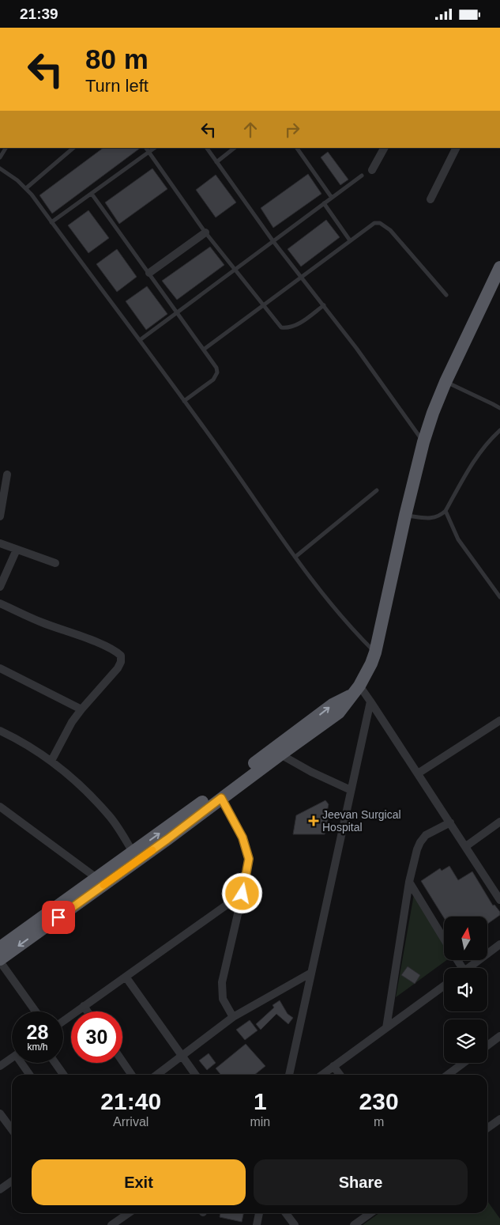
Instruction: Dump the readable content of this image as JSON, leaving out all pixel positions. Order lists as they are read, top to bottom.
{
  "places": {
    "health": ["Jeevan Surgical Hospital"]
  },
  "north": "top",
  "page": {
    "status": "21:39",
    "turn": ["80 m", "Turn left"],
    "speed": "28 km/h",
    "limit": "30",
    "eta": [
      "21:40",
      "Arrival",
      "1",
      "min",
      "230",
      "m"
    ],
    "buttons": ["Exit", "Share"]
  }
}
